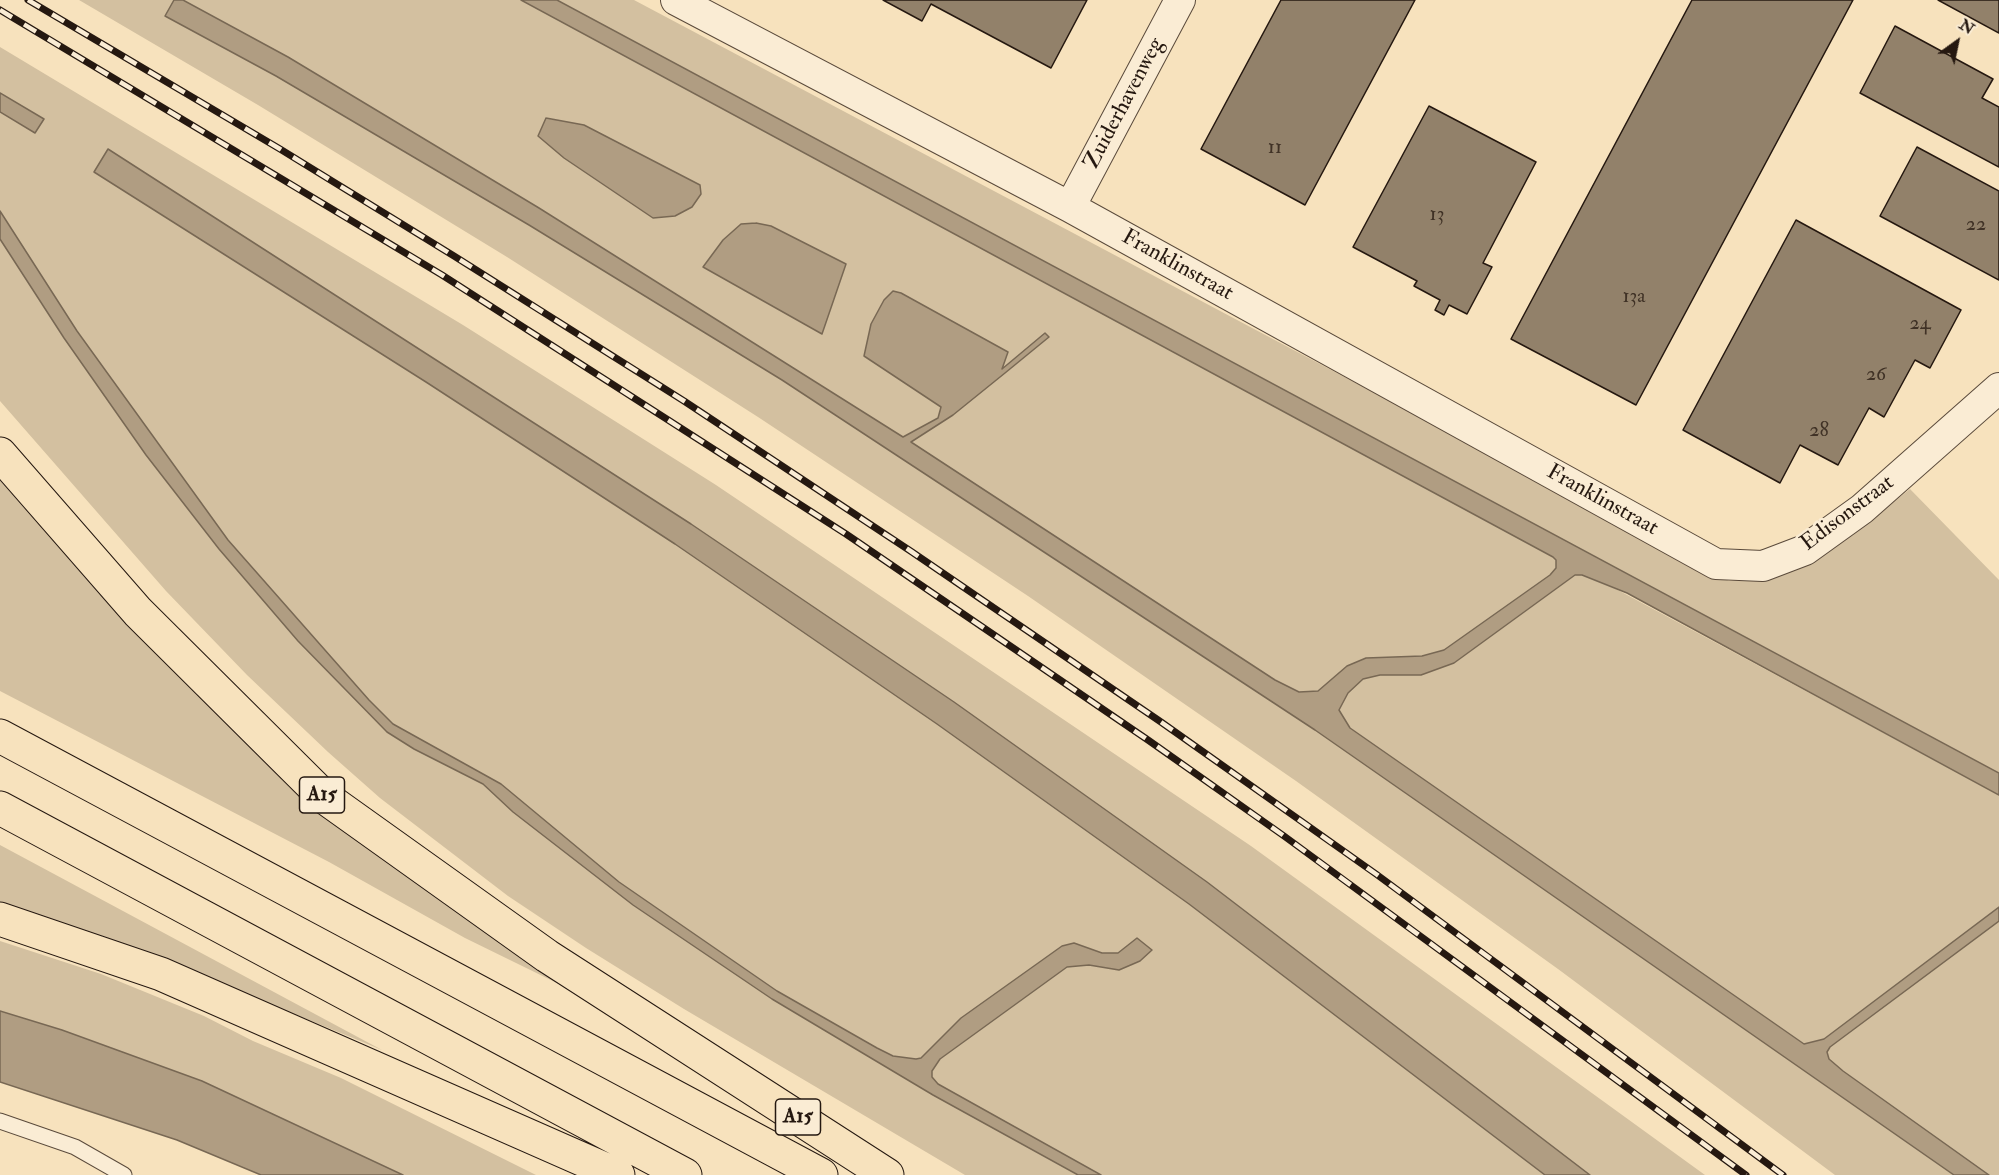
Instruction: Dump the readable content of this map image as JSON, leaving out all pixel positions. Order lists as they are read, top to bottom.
{
  "streets": {
    "highway": ["A15"],
    "street": ["Zuiderhavenweg", "Franklinstraat", "Edisonstraat"]
  },
  "crossings": [
    ["Zuiderhavenweg", "Franklinstraat"],
    ["Franklinstraat", "Edisonstraat"]
  ],
  "house_numbers": [
    "11",
    "13",
    "22",
    "13a",
    "24",
    "26",
    "28"
  ],
  "north": "top right"
}
